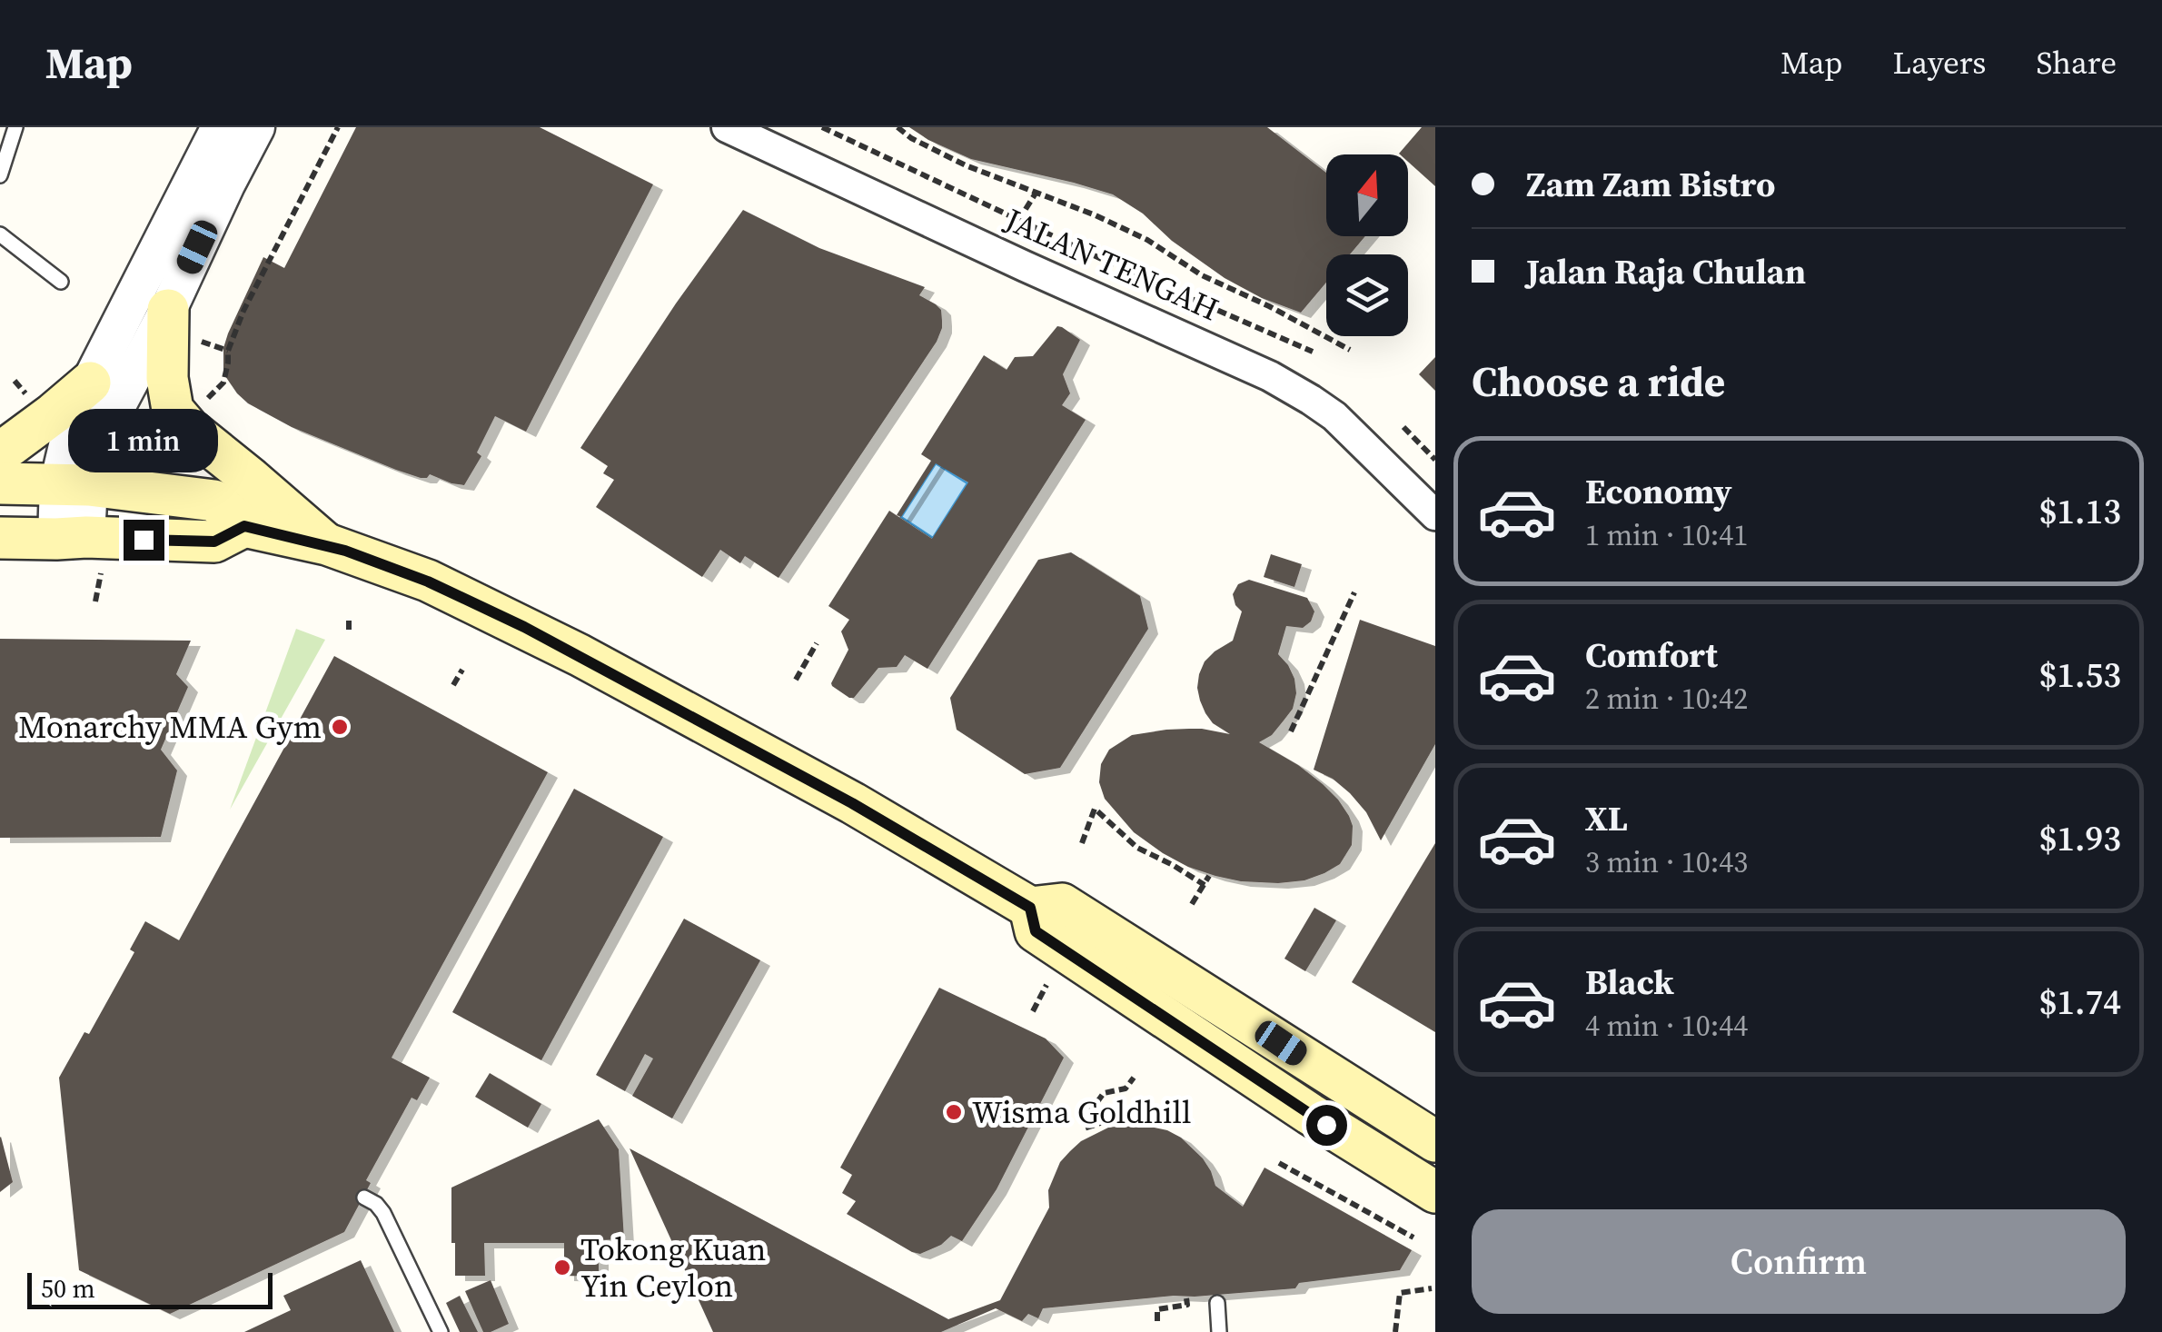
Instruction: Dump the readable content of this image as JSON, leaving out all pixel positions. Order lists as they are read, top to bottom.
{
  "streets": {
    "street": ["JALAN TENGAH"]
  },
  "places": ["Monarchy MMA Gym", "Wisma Goldhill", "Tokong Kuan Yin Ceylon"],
  "scale_bar": "50 m",
  "north": "top",
  "page": {
    "header": "Map",
    "nav": ["Map", "Layers", "Share"],
    "banner": ["Zam Zam Bistro", "Jalan Raja Chulan"],
    "heading": "Choose a ride",
    "bubble": "1 min",
    "list": [
      {
        "name": "Economy",
        "note": "1 min · 10:41",
        "value": "$1.13"
      },
      {
        "name": "Comfort",
        "note": "2 min · 10:42",
        "value": "$1.53"
      },
      {
        "name": "XL",
        "note": "3 min · 10:43",
        "value": "$1.93"
      },
      {
        "name": "Black",
        "note": "4 min · 10:44",
        "value": "$1.74"
      }
    ],
    "buttons": "Confirm",
    "scale": "50 m"
  }
}
